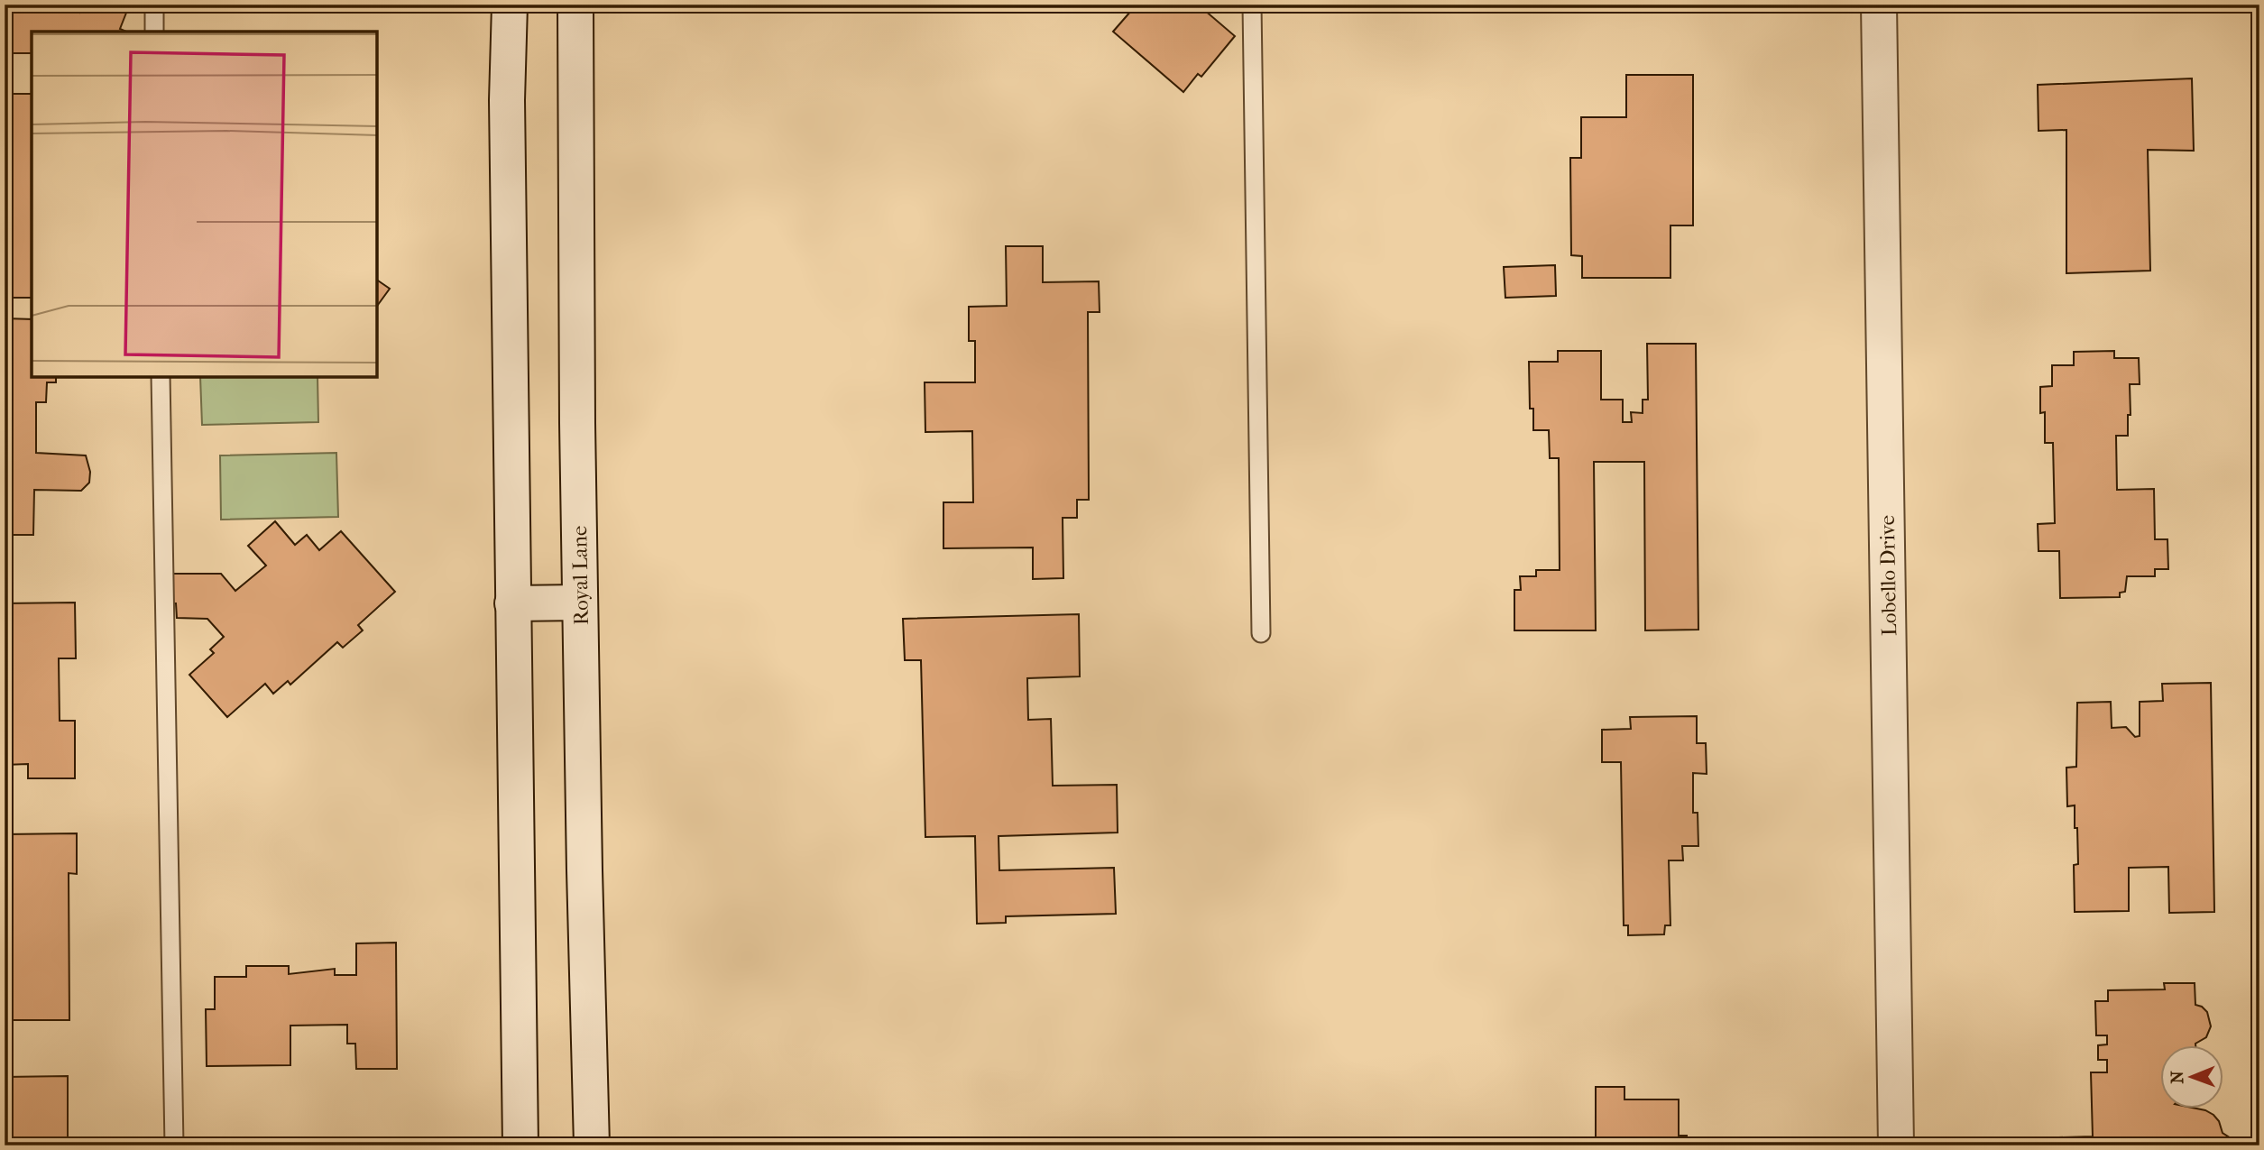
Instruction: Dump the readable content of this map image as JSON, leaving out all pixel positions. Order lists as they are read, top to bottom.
{
  "streets": {
    "main road": ["Royal Lane", "Lobello Drive"]
  },
  "north": "left"
}
